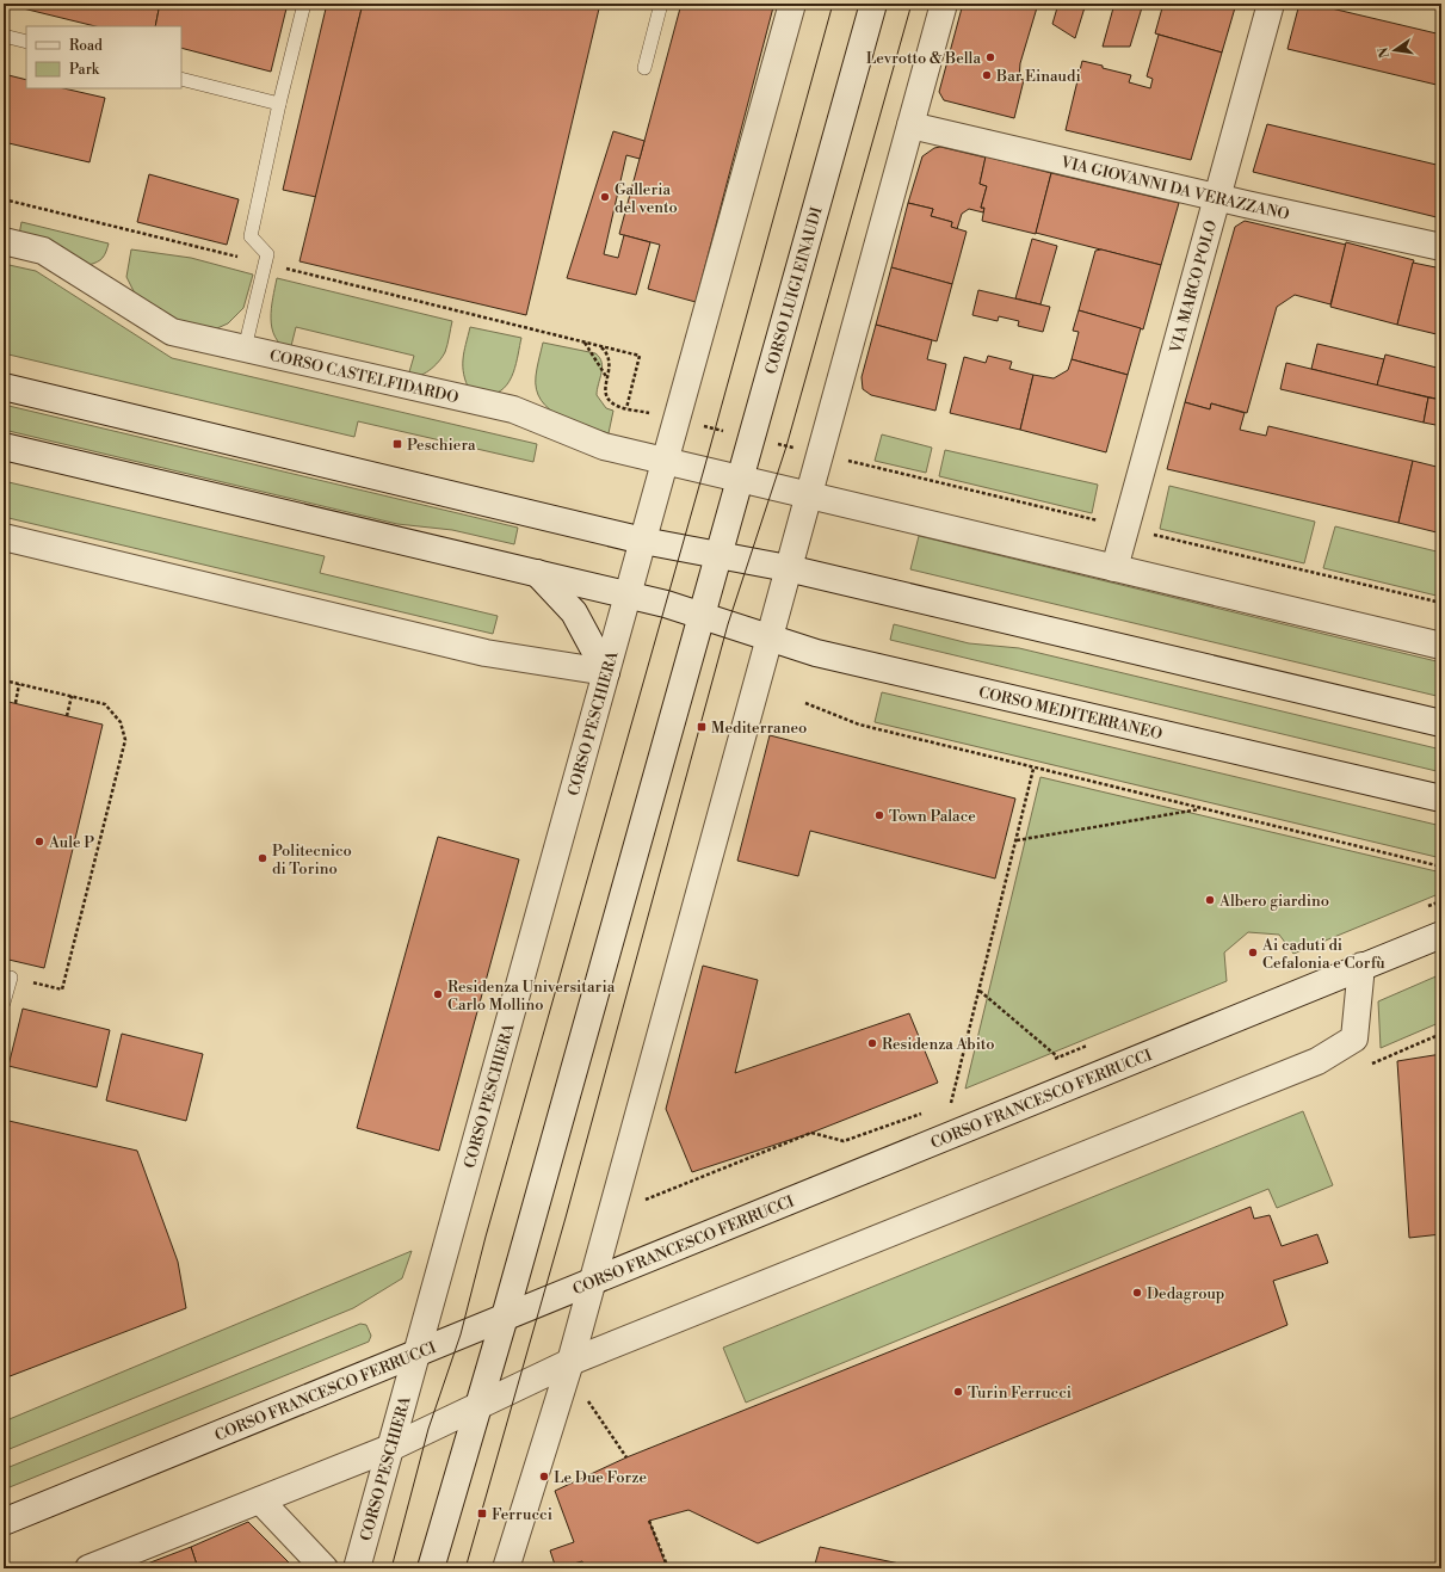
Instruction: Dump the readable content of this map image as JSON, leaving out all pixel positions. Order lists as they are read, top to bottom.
{
  "streets": {
    "street": [
      "VIA GIOVANNI DA VERAZZANO",
      "VIA MARCO POLO",
      "CORSO LUIGI EINAUDI",
      "CORSO CASTELFIDARDO",
      "CORSO MEDITERRANEO",
      "CORSO PESCHIERA",
      "CORSO FRANCESCO FERRUCCI"
    ]
  },
  "crossings": [
    ["VIA GIOVANNI DA VERAZZANO", "VIA MARCO POLO"],
    ["CORSO LUIGI EINAUDI", "CORSO CASTELFIDARDO"],
    ["CORSO PESCHIERA", "CORSO FRANCESCO FERRUCCI"]
  ],
  "places": {
    "other": [
      "Levrotto & Bella",
      "Bar Einaudi",
      "Galleria del vento",
      "Town Palace",
      "Aule P",
      "Politecnico di Torino",
      "Albero giardino",
      "Ai caduti di Cefalonia e Corfù",
      "Residenza Universitaria Carlo Mollino",
      "Residenza Abito",
      "Dedagroup",
      "Turin Ferrucci",
      "Le Due Forze"
    ],
    "transit": ["Peschiera", "Mediterraneo", "Ferrucci"]
  },
  "legend": ["Road", "Park"],
  "north": "left"
}
